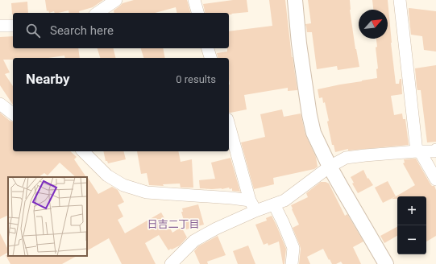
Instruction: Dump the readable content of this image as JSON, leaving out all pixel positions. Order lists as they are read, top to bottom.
{
  "districts": ["日吉二丁目"],
  "north": "top right",
  "page": {
    "search": "Search here",
    "heading": ["Nearby", "0 results"],
    "map_buttons": ["+", "−"]
  }
}
